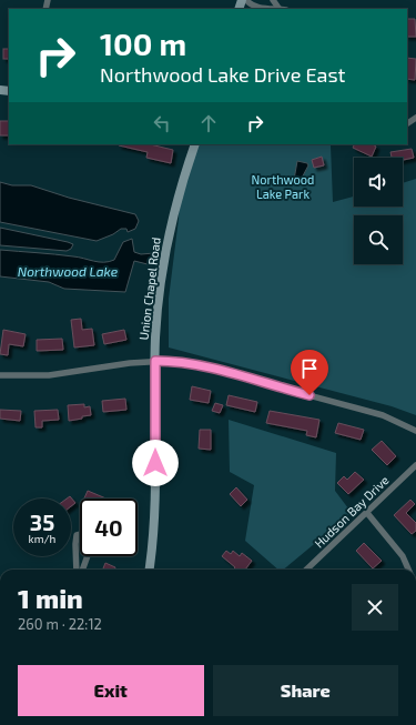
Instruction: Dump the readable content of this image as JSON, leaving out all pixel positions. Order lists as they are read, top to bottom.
{
  "streets": {
    "street": ["Union Chapel Road", "Hudson Bay Drive"]
  },
  "water": ["Northwood Lake"],
  "parks": ["Northwood Lake Park"],
  "page": {
    "turn": ["100 m", "Northwood Lake Drive East"],
    "speed": "35 km/h",
    "limit": "40",
    "heading": ["1 min", "260 m · 22:12"],
    "buttons": ["Exit", "Share"]
  }
}
